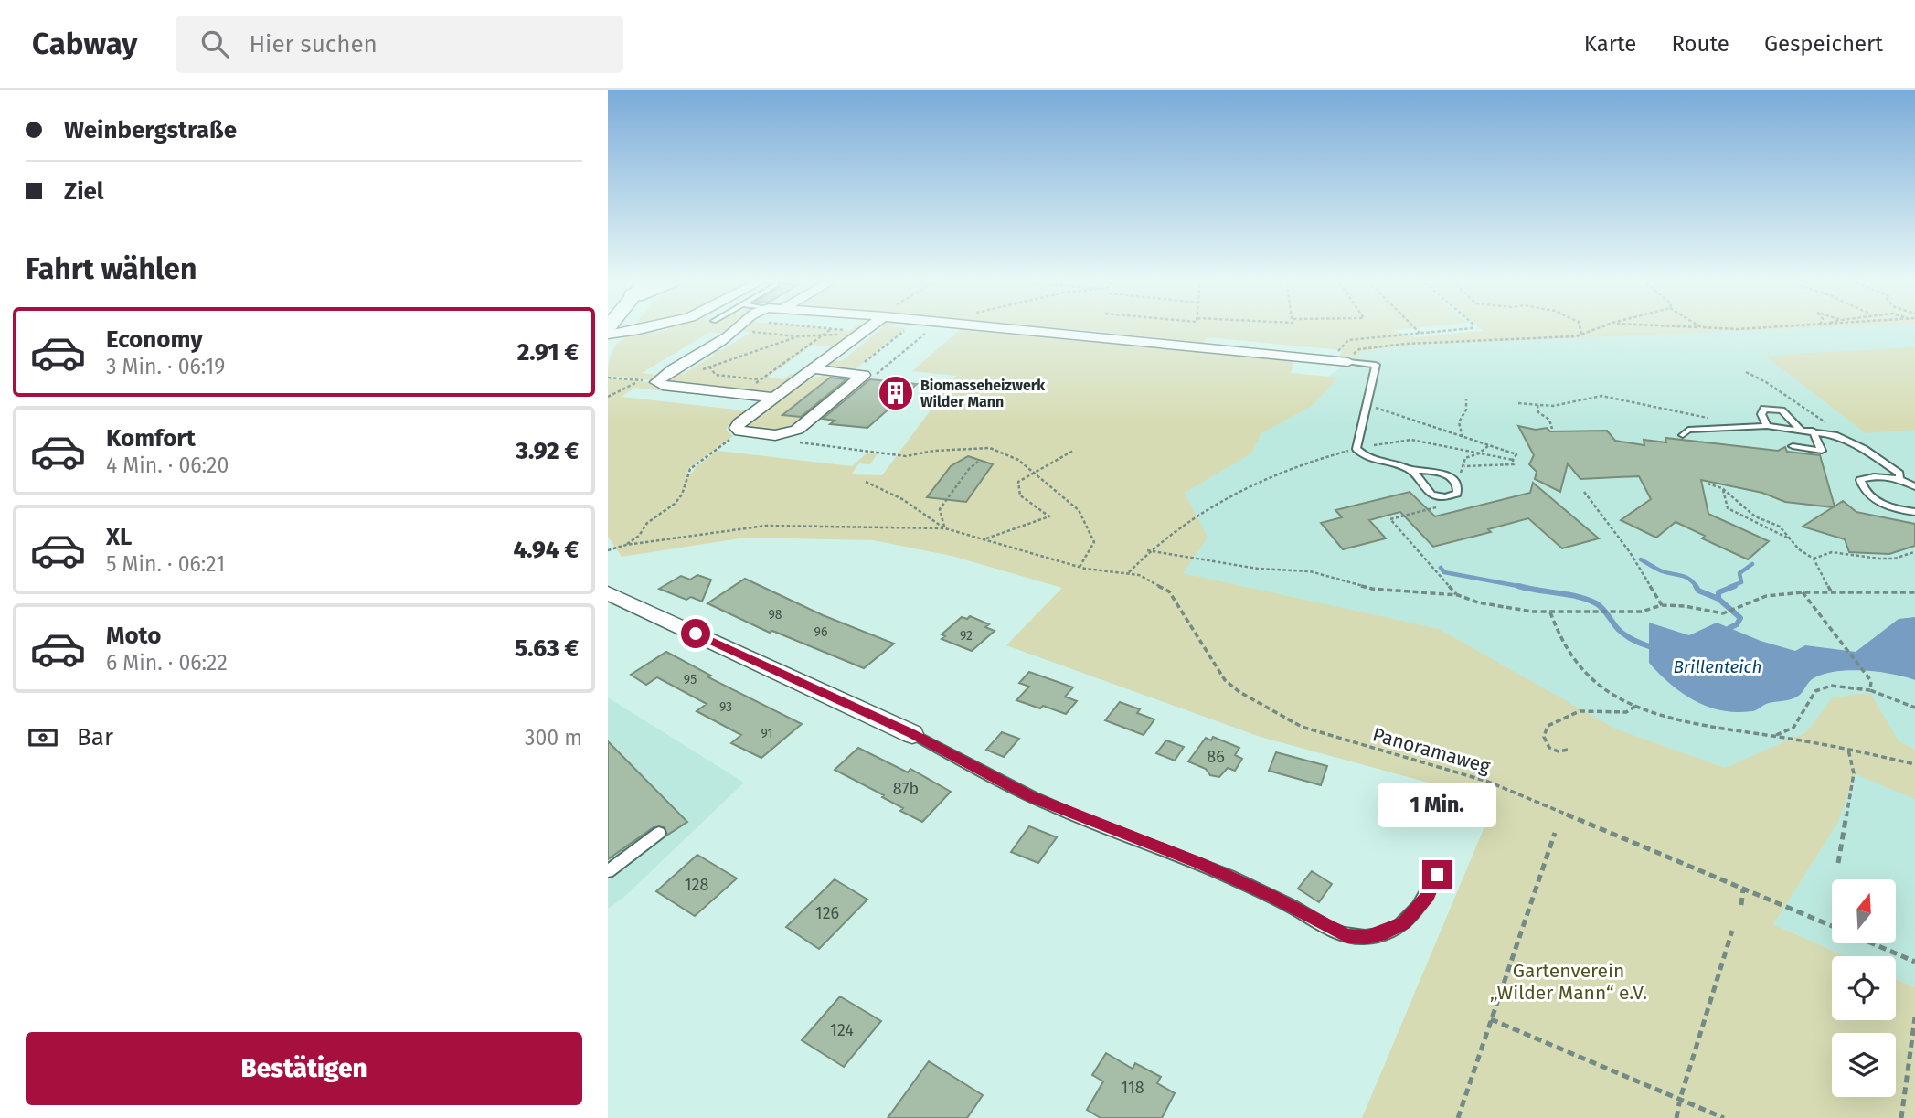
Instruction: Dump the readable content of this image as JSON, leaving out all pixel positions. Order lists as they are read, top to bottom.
{
  "streets": {
    "path": ["Panoramaweg"]
  },
  "water": ["Brillenteich"],
  "parks": ["Gartenverein „Wilder Mann“ e.V."],
  "places": {
    "building": ["Biomasseheizwerk Wilder Mann"]
  },
  "house_numbers": [
    "98",
    "96",
    "92",
    "95",
    "93",
    "91",
    "86",
    "87b",
    "128",
    "126",
    "124",
    "118"
  ],
  "north": "top",
  "page": {
    "header": "Cabway",
    "search": "Hier suchen",
    "nav": ["Karte", "Route", "Gespeichert"],
    "banner": ["Weinbergstraße", "Ziel"],
    "heading": "Fahrt wählen",
    "list": [
      {
        "name": "Economy",
        "note": "3 Min. · 06:19",
        "value": "2.91 €"
      },
      {
        "name": "Komfort",
        "note": "4 Min. · 06:20",
        "value": "3.92 €"
      },
      {
        "name": "XL",
        "note": "5 Min. · 06:21",
        "value": "4.94 €"
      },
      {
        "name": "Moto",
        "note": "6 Min. · 06:22",
        "value": "5.63 €"
      }
    ],
    "pay": ["Bar", "300 m"],
    "bubble": "1 Min.",
    "buttons": "Bestätigen"
  }
}
